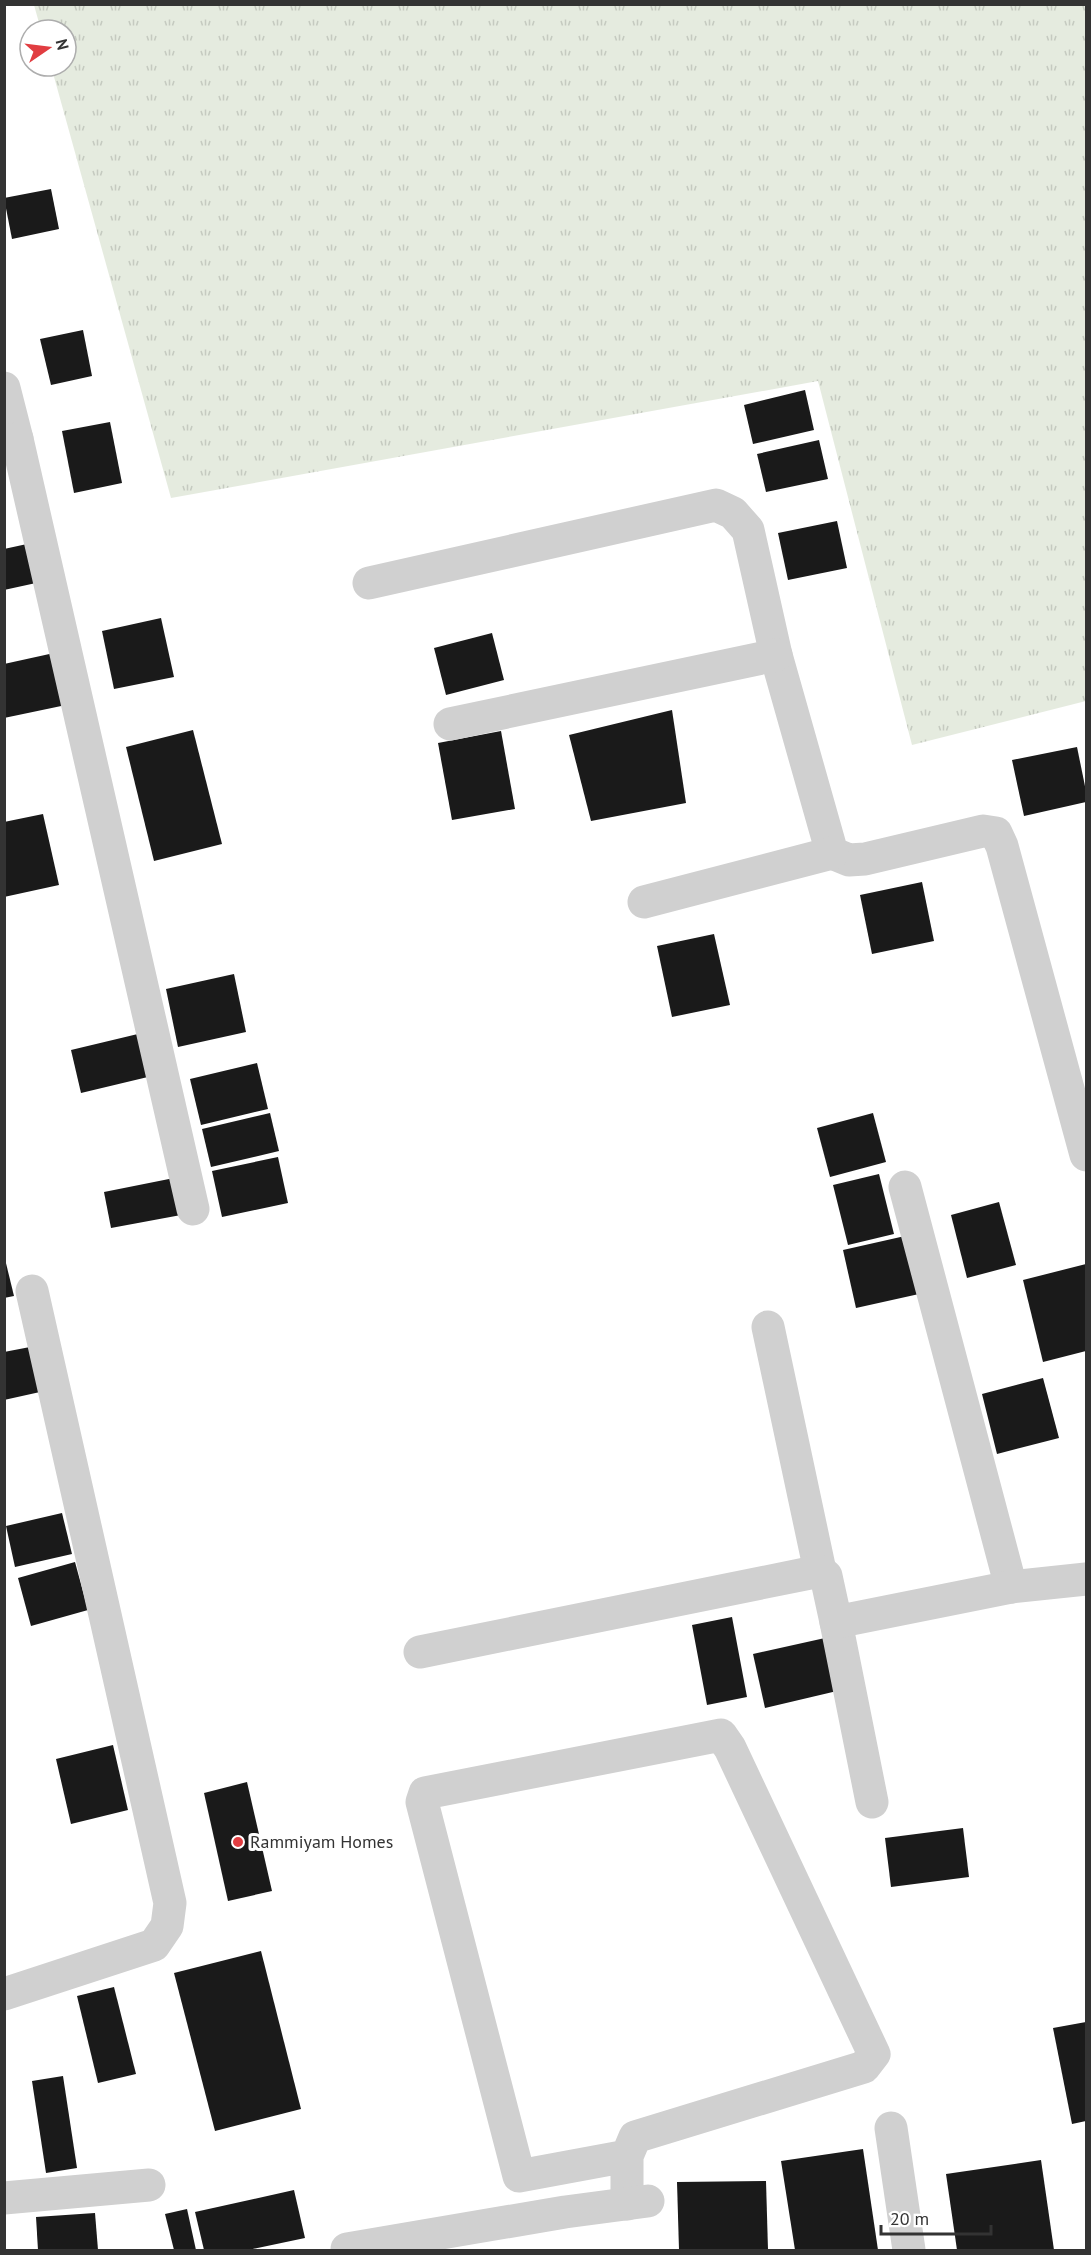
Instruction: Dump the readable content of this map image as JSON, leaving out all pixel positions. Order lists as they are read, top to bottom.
{
  "places": ["Rammiyam Homes"],
  "scale_bar": "20 m",
  "north": "right"
}
